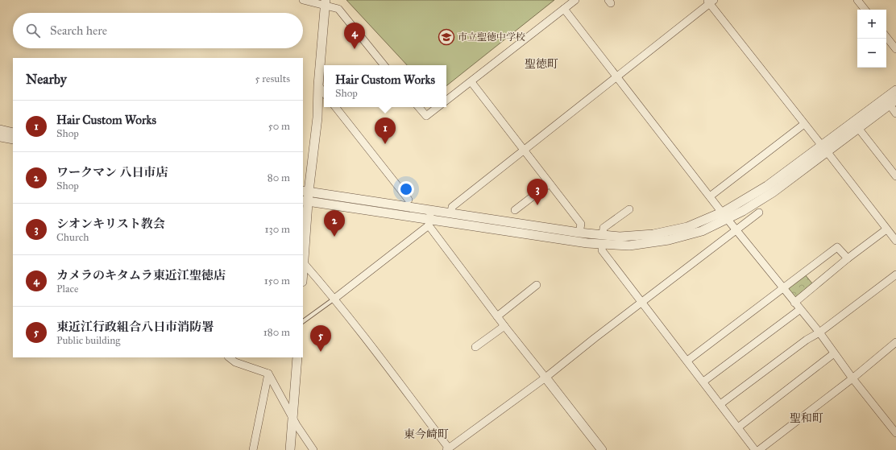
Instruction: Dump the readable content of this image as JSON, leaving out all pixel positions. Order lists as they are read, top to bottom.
{
  "districts": ["聖徳町", "聖和町", "東今崎町"],
  "places": {
    "school or university": ["市立聖徳中学校"]
  },
  "page": {
    "map_buttons": ["+", "−"],
    "search": "Search here",
    "pins": [
      "4",
      "1",
      "3",
      "2",
      "5"
    ],
    "heading": ["Nearby", "5 results"],
    "popup": ["Hair Custom Works", "Shop"],
    "list": [
      {
        "mark": "1",
        "name": "Hair Custom Works",
        "note": "Shop",
        "value": "50 m"
      },
      {
        "mark": "2",
        "name": "ワークマン 八日市店",
        "note": "Shop",
        "value": "80 m"
      },
      {
        "mark": "3",
        "name": "シオンキリスト教会",
        "note": "Church",
        "value": "130 m"
      },
      {
        "mark": "4",
        "name": "カメラのキタムラ東近江聖徳店",
        "note": "Place",
        "value": "150 m"
      },
      {
        "mark": "5",
        "name": "東近江行政組合八日市消防署",
        "note": "Public building",
        "value": "180 m"
      }
    ]
  }
}
